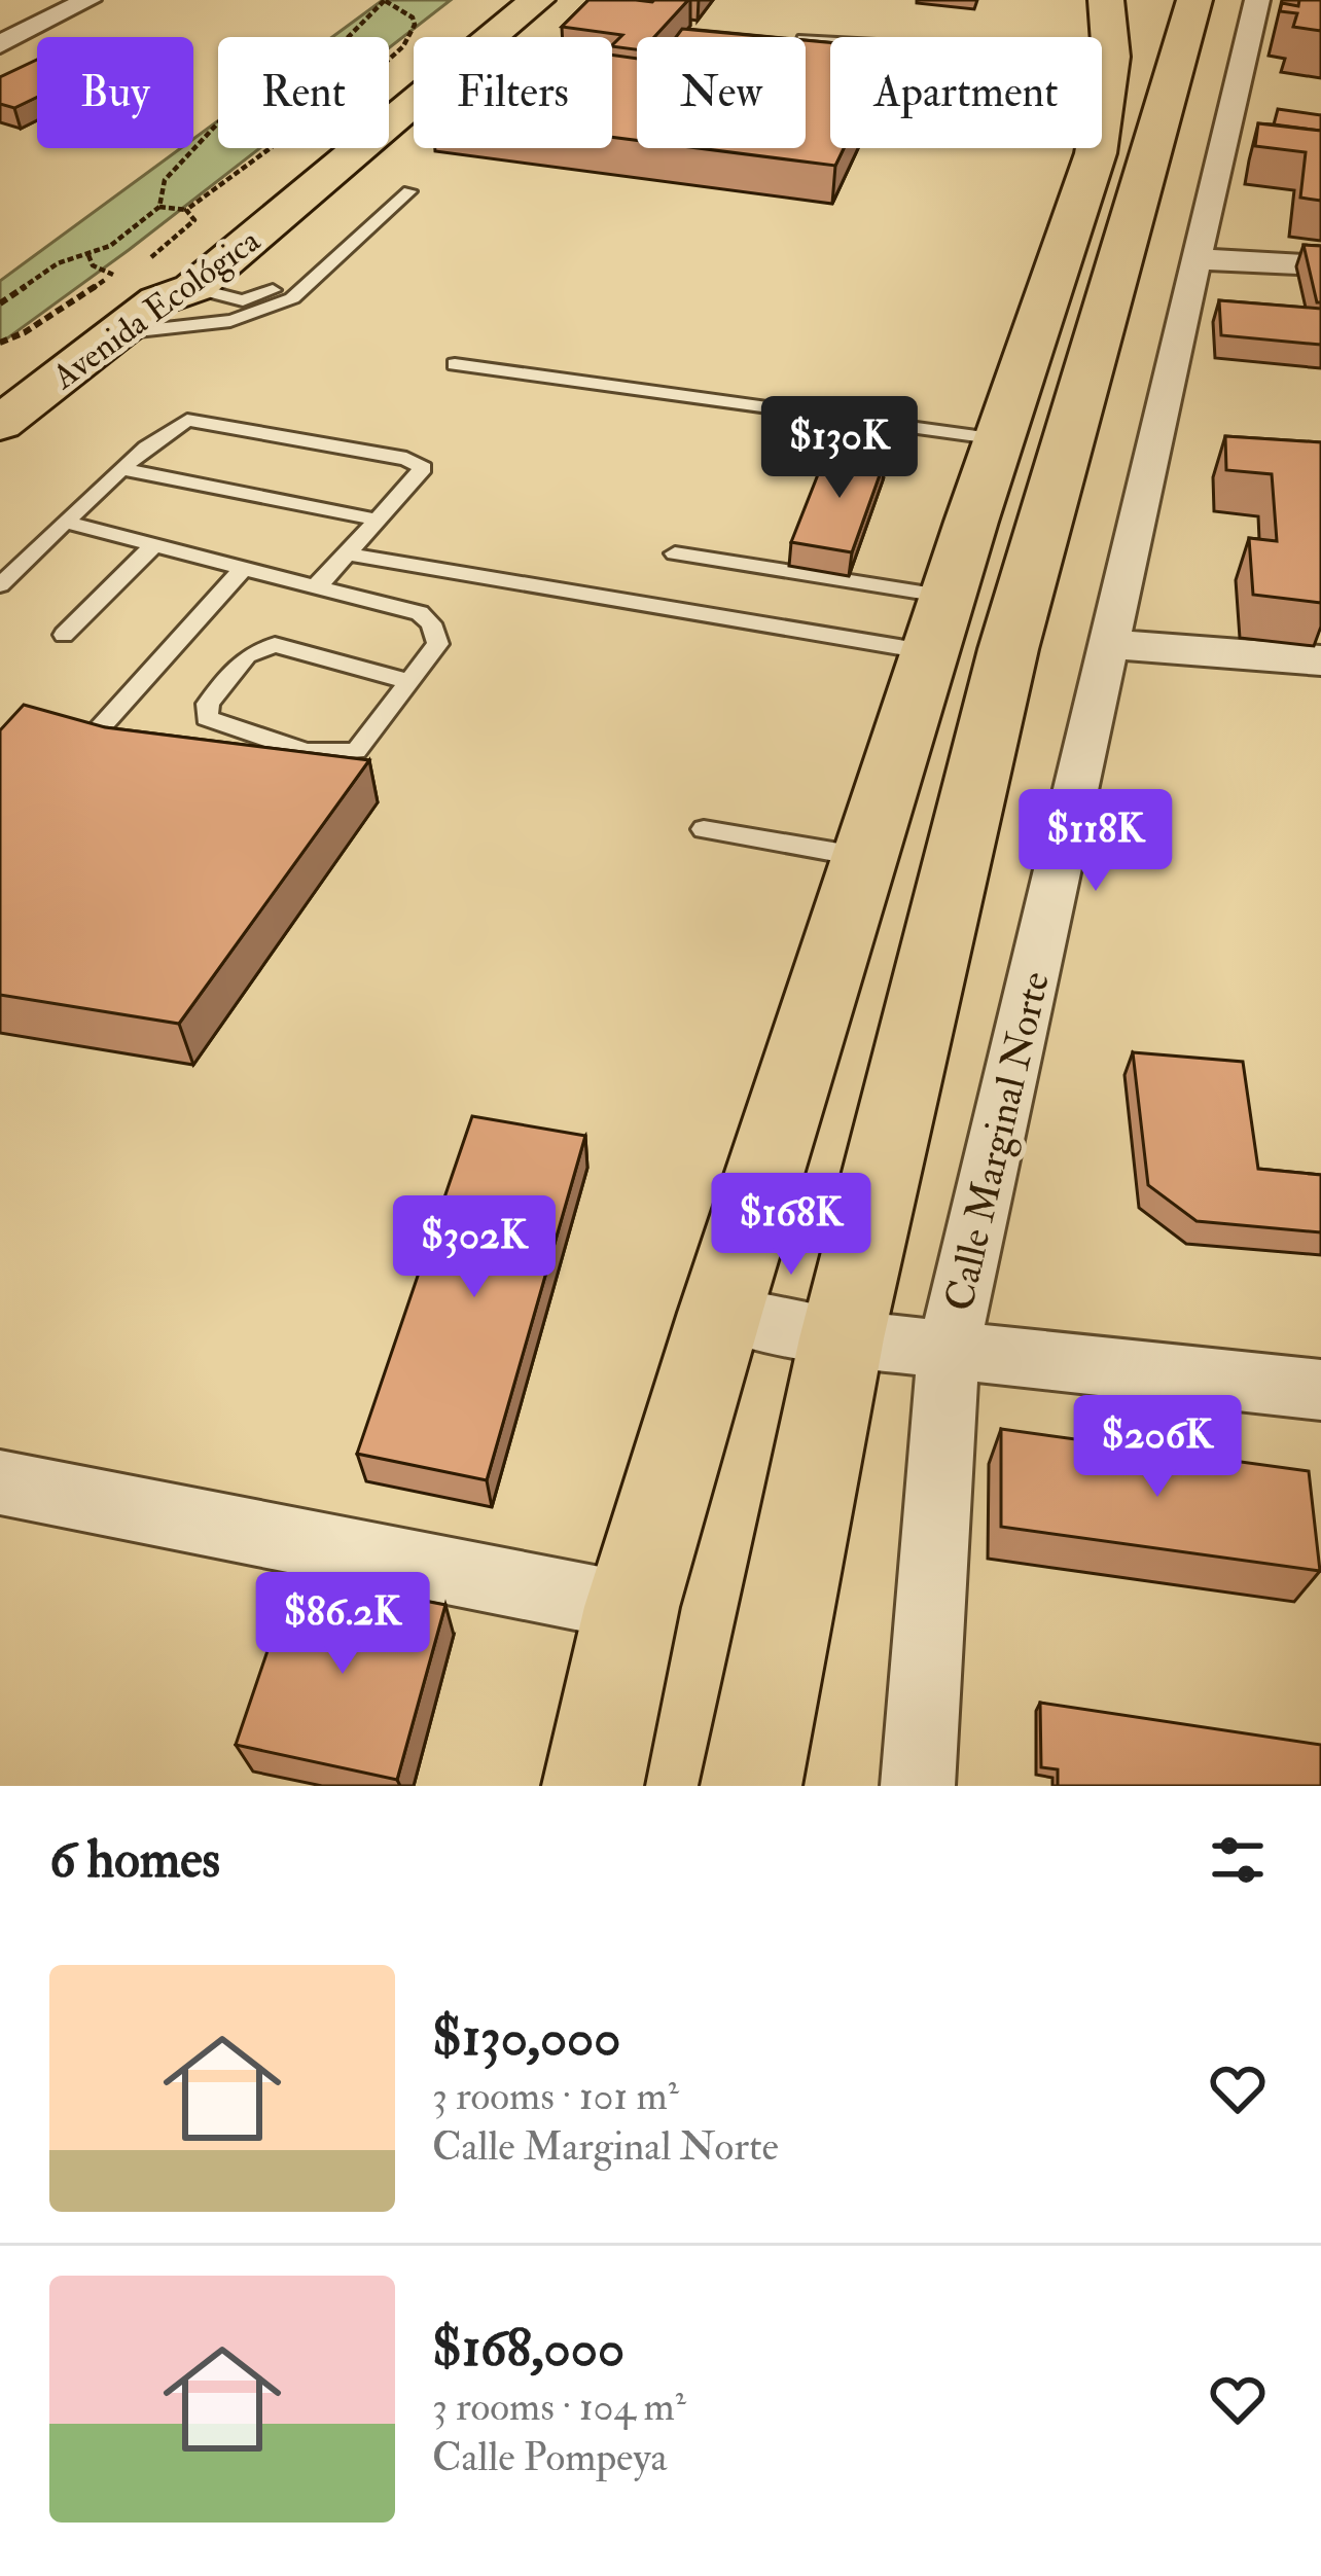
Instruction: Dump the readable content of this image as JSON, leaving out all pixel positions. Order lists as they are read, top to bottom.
{
  "streets": {
    "main road": ["Avenida Ecológica"],
    "street": ["Calle Marginal Norte"]
  },
  "page": {
    "chip": [
      "Buy",
      "Rent",
      "Filters",
      "New",
      "Apartment"
    ],
    "price": [
      "$130K",
      "$118K",
      "$168K",
      "$302K",
      "$206K",
      "$86.2K"
    ],
    "heading": "6 homes",
    "list": [
      {
        "name": "$130,000",
        "note": "3 rooms · 101 m² · Calle Marginal Norte"
      },
      {
        "name": "$168,000",
        "note": "3 rooms · 104 m² · Calle Pompeya"
      }
    ]
  }
}
